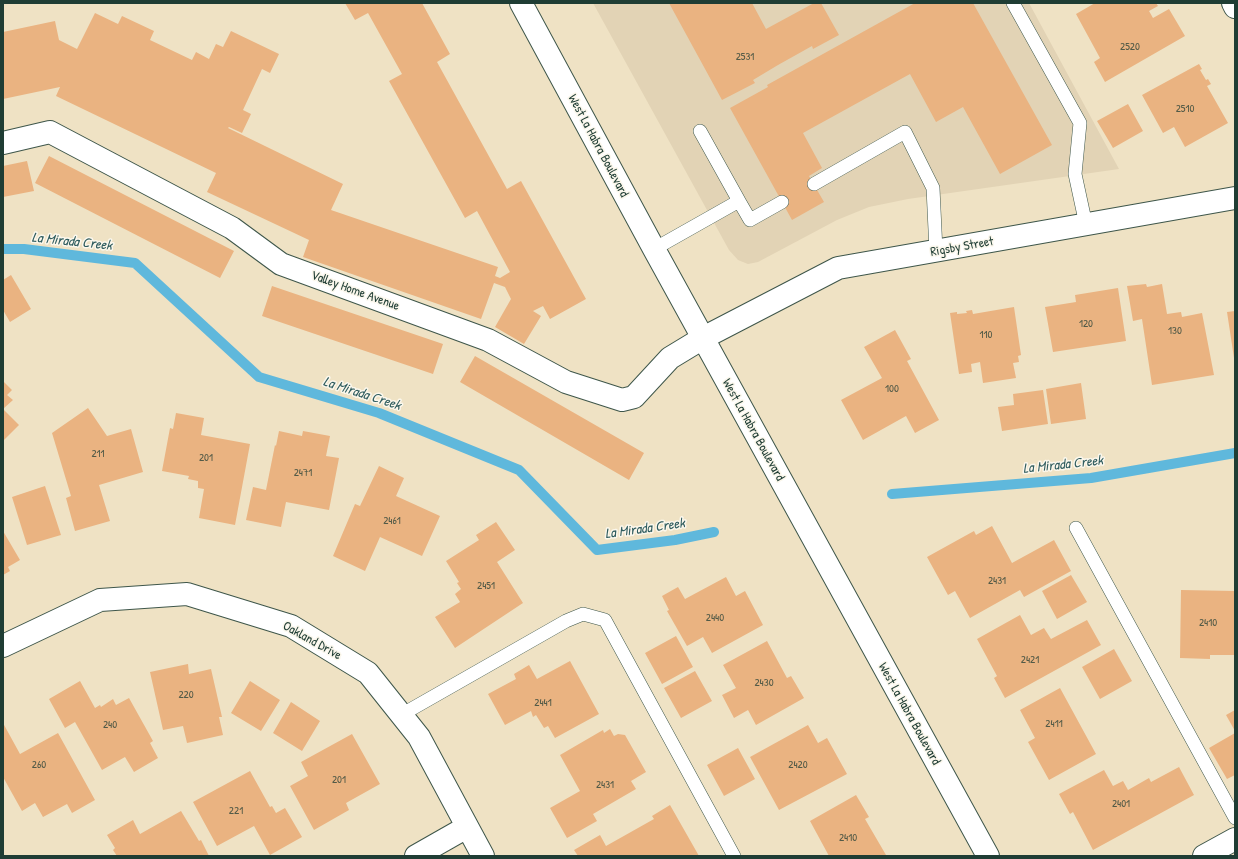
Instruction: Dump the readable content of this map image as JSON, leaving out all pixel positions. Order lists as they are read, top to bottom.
{
  "streets": {
    "street": [
      "West La Habra Boulevard",
      "Rigsby Street",
      "Valley Home Avenue",
      "Oakland Drive"
    ]
  },
  "crossings": [
    ["West La Habra Boulevard", "Rigsby Street"],
    ["West La Habra Boulevard", "Valley Home Avenue"],
    ["Rigsby Street", "Valley Home Avenue"]
  ],
  "water": ["La Mirada Creek"],
  "house_numbers": [
    "2520",
    "2531",
    "2510",
    "120",
    "130",
    "110",
    "100",
    "211",
    "201",
    "2471",
    "2461",
    "2431",
    "2451",
    "2440",
    "2410",
    "2421",
    "2430",
    "220",
    "2441",
    "2411",
    "240",
    "260",
    "2420",
    "201",
    "2431",
    "2401",
    "221",
    "2410"
  ]
}
